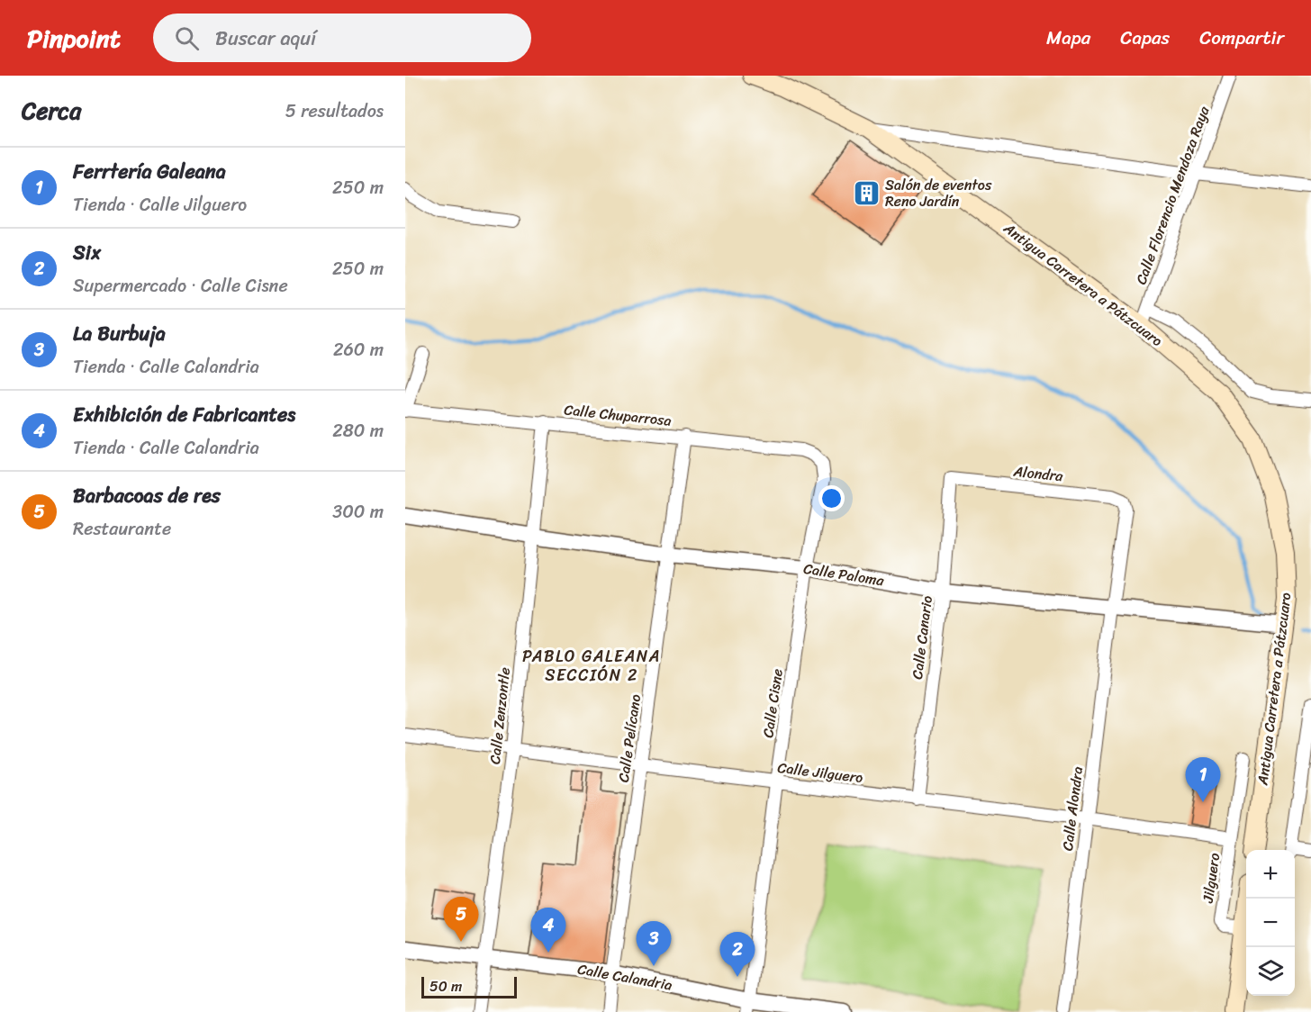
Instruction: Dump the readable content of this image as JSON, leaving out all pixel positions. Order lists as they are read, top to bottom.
{
  "streets": {
    "main road": ["Antigua Carretera a Pátzcuaro"],
    "street": [
      "Calle Florencio Mendoza Raya",
      "Calle Chuparrosa",
      "Alondra",
      "Calle Paloma",
      "Calle Canario",
      "Calle Cisne",
      "Calle Zenzontle",
      "Calle Pelícano",
      "Calle Jilguero",
      "Calle Alondra",
      "Jilguero",
      "Calle Calandria"
    ]
  },
  "crossings": [
    ["Calle Florencio Mendoza Raya", "Antigua Carretera a Pátzcuaro"],
    ["Antigua Carretera a Pátzcuaro", "Calle Paloma"],
    ["Calle Chuparrosa", "Calle Cisne"],
    ["Calle Chuparrosa", "Calle Zenzontle"],
    ["Calle Chuparrosa", "Calle Pelícano"],
    ["Alondra", "Calle Canario"],
    ["Alondra", "Calle Alondra"],
    ["Calle Paloma", "Calle Canario"],
    ["Calle Paloma", "Calle Cisne"],
    ["Calle Paloma", "Calle Zenzontle"],
    ["Calle Paloma", "Calle Pelícano"],
    ["Calle Paloma", "Calle Alondra"],
    ["Calle Canario", "Calle Jilguero"],
    ["Calle Cisne", "Calle Jilguero"],
    ["Calle Cisne", "Calle Calandria"],
    ["Calle Zenzontle", "Calle Jilguero"],
    ["Calle Zenzontle", "Calle Calandria"],
    ["Calle Pelícano", "Calle Jilguero"],
    ["Calle Pelícano", "Calle Calandria"],
    ["Calle Jilguero", "Calle Alondra"],
    ["Calle Jilguero", "Jilguero"]
  ],
  "districts": ["PABLO GALEANA SECCIÓN 2"],
  "places": {
    "building": ["Salón de eventos Reno Jardín"]
  },
  "scale_bar": "50 m",
  "page": {
    "header": "Pinpoint",
    "search": "Buscar aquí",
    "nav": ["Mapa", "Capas", "Compartir"],
    "heading": ["Cerca", "5 resultados"],
    "list": [
      {
        "mark": "1",
        "name": "Ferrtería Galeana",
        "note": "Tienda · Calle Jilguero",
        "value": "250 m"
      },
      {
        "mark": "2",
        "name": "Six",
        "note": "Supermercado · Calle Cisne",
        "value": "250 m"
      },
      {
        "mark": "3",
        "name": "La Burbuja",
        "note": "Tienda · Calle Calandria",
        "value": "260 m"
      },
      {
        "mark": "4",
        "name": "Exhibición de Fabricantes",
        "note": "Tienda · Calle Calandria",
        "value": "280 m"
      },
      {
        "mark": "5",
        "name": "Barbacoas de res",
        "note": "Restaurante",
        "value": "300 m"
      }
    ],
    "pins": [
      "1",
      "5",
      "4",
      "3",
      "2"
    ],
    "map_buttons": ["+", "−"],
    "scale": "50 m"
  }
}
